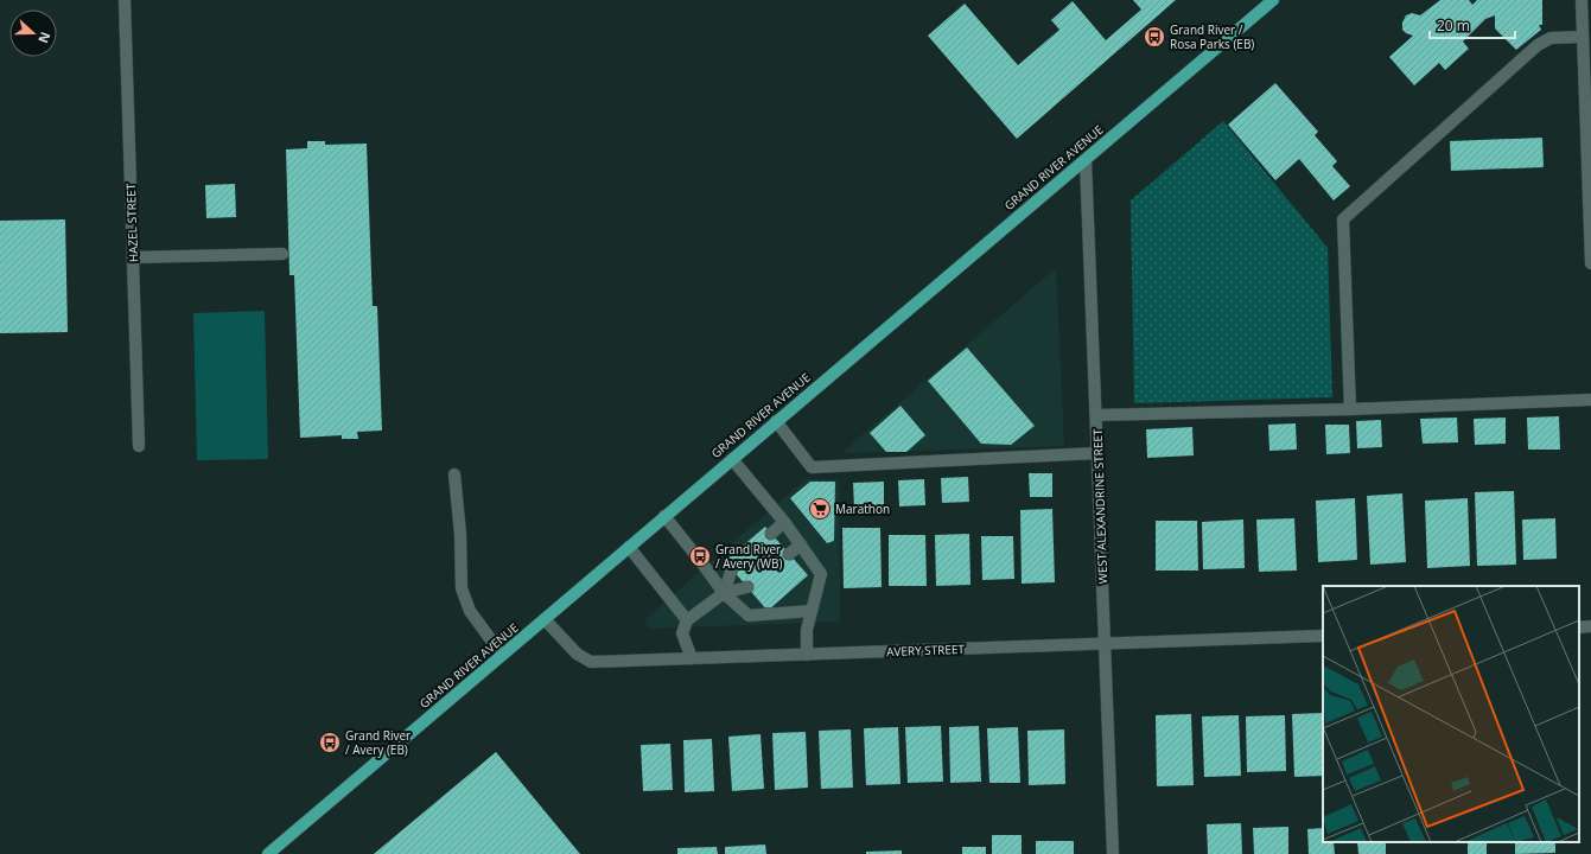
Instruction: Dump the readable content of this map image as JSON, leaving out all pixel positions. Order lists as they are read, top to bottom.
{
  "streets": {
    "main road": ["GRAND RIVER AVENUE"],
    "street": ["HAZEL STREET", "WEST ALEXANDRINE STREET", "AVERY STREET"]
  },
  "crossings": [
    ["GRAND RIVER AVENUE", "WEST ALEXANDRINE STREET"],
    ["GRAND RIVER AVENUE", "AVERY STREET"],
    ["WEST ALEXANDRINE STREET", "AVERY STREET"]
  ],
  "places": {
    "bus stop": ["Grand River / Rosa Parks (EB)", "Grand River / Avery (WB)", "Grand River / Avery (EB)"],
    "supermarket": ["Marathon"]
  },
  "scale_bar": "20 m",
  "north": "right"
}
